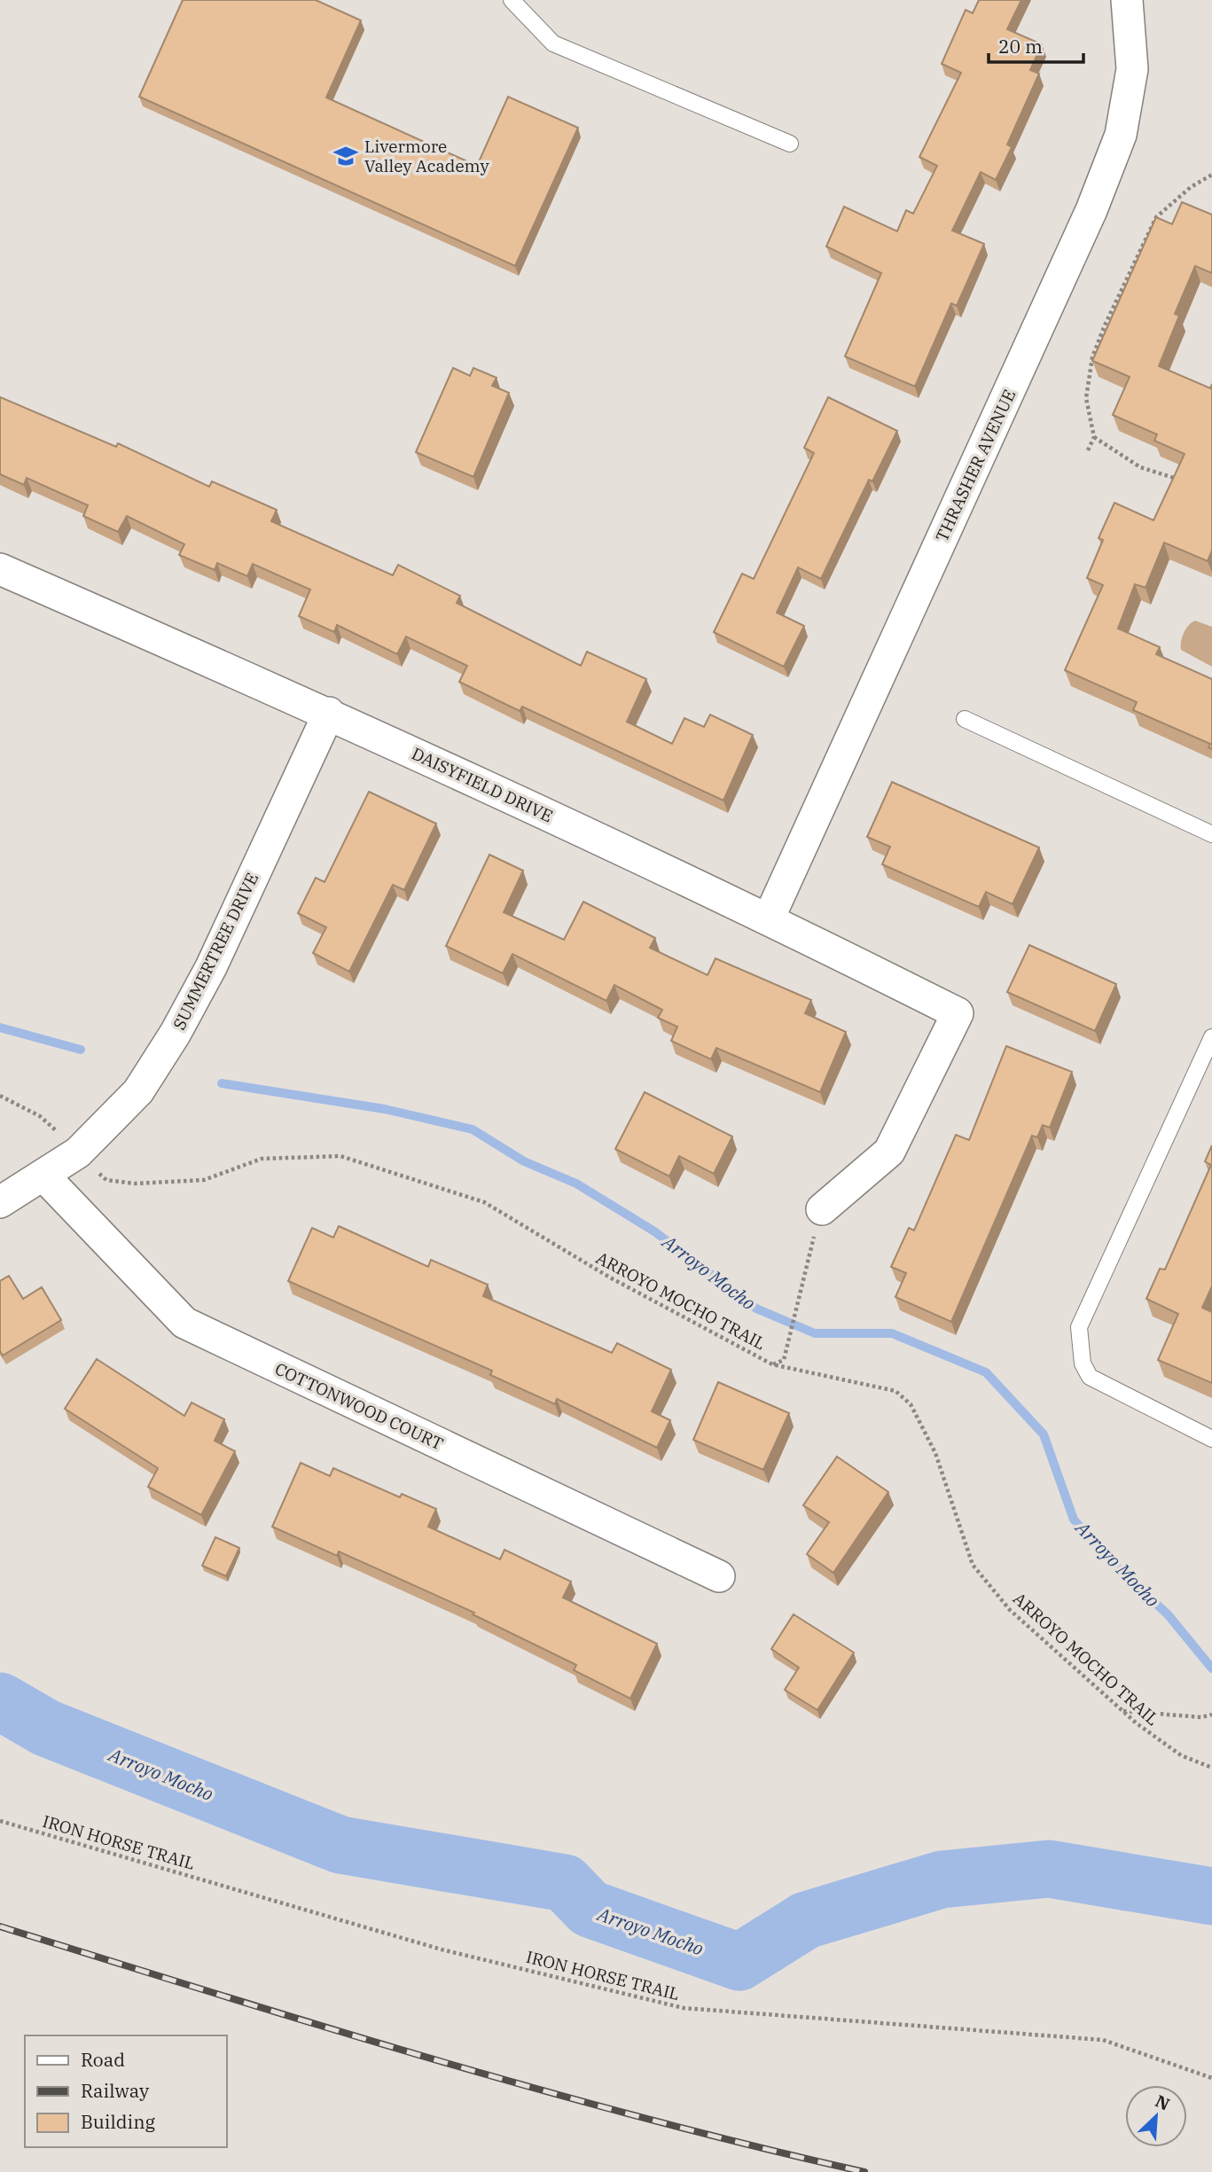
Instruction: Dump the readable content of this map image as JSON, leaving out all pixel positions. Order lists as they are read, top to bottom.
{
  "streets": {
    "street": [
      "THRASHER AVENUE",
      "DAISYFIELD DRIVE",
      "SUMMERTREE DRIVE",
      "COTTONWOOD COURT"
    ],
    "path": ["ARROYO MOCHO TRAIL", "IRON HORSE TRAIL"]
  },
  "crossings": [
    ["THRASHER AVENUE", "DAISYFIELD DRIVE"],
    ["DAISYFIELD DRIVE", "SUMMERTREE DRIVE"],
    ["SUMMERTREE DRIVE", "ARROYO MOCHO TRAIL"],
    ["SUMMERTREE DRIVE", "COTTONWOOD COURT"]
  ],
  "water": ["Arroyo Mocho"],
  "places": {
    "school or university": ["Livermore Valley Academy"]
  },
  "legend": ["Road", "Railway", "Building"],
  "scale_bar": "20 m",
  "north": "top right"
}
